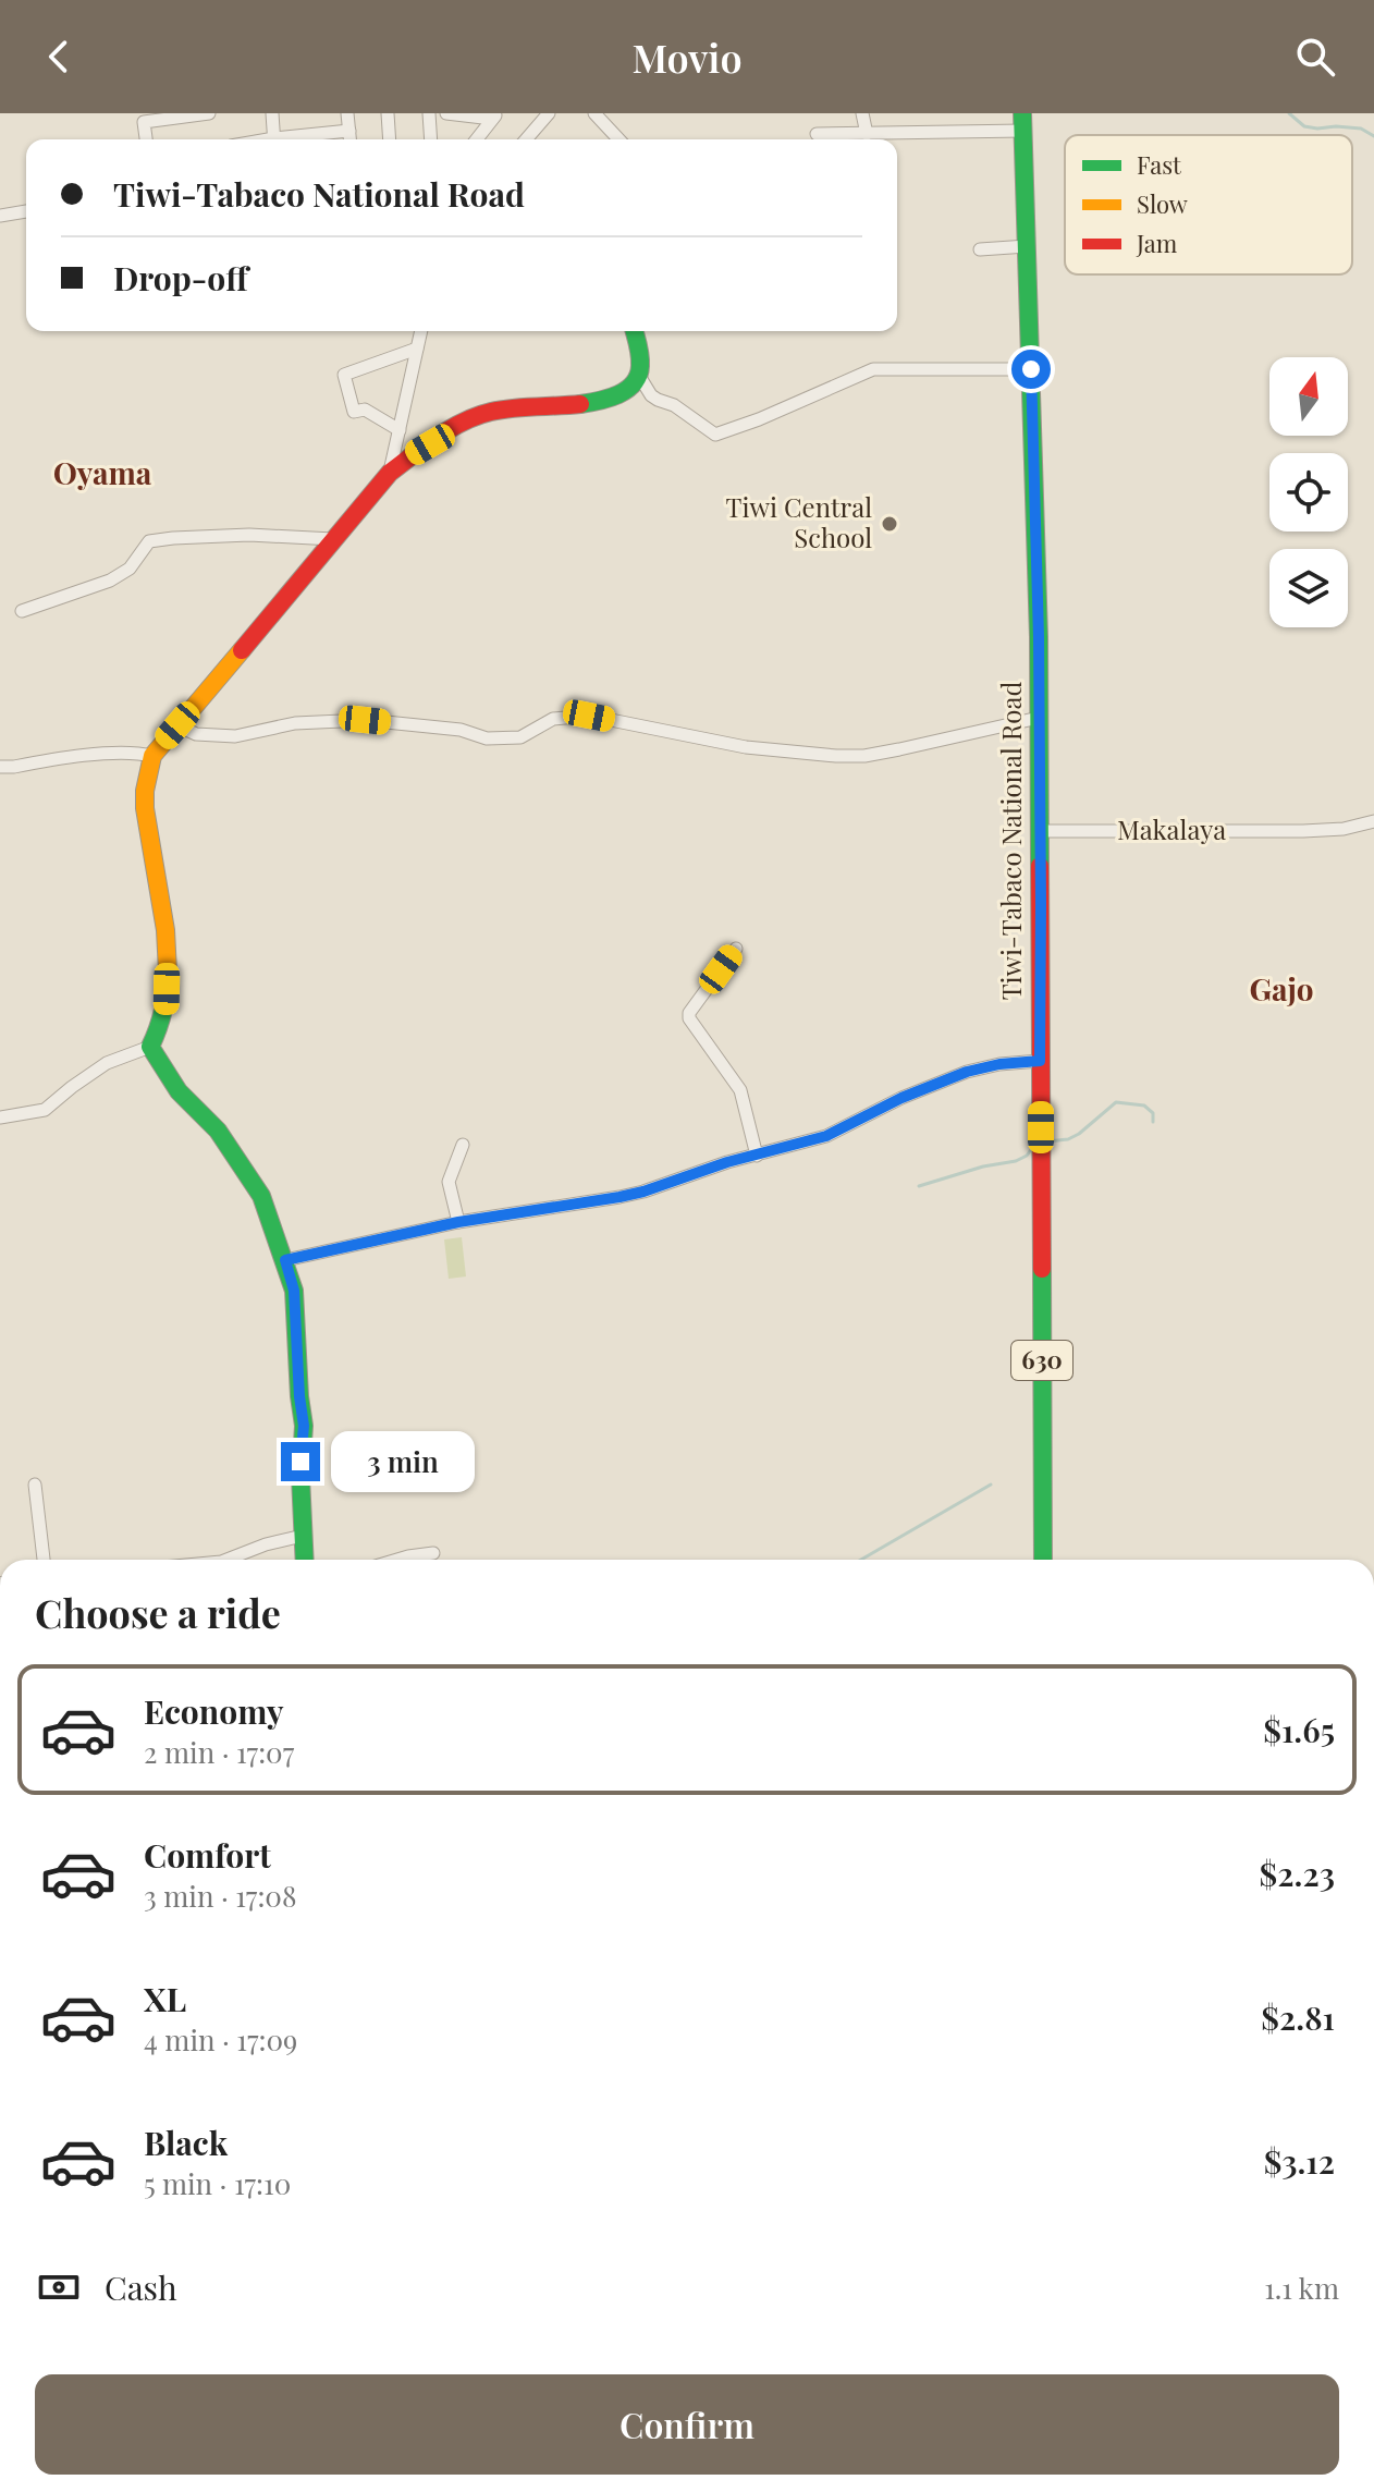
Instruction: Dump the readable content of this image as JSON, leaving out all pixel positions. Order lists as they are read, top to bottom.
{
  "streets": {
    "street": ["Makalaya", "Tiwi-Tabaco National Road", "630"]
  },
  "crossings": [
    ["Makalaya", "Tiwi-Tabaco National Road"]
  ],
  "districts": ["Oyama", "Gajo"],
  "places": ["Tiwi Central School"],
  "legend": ["Fast", "Slow", "Jam"],
  "north": "top",
  "page": {
    "header": "Movio",
    "banner": ["Tiwi-Tabaco National Road", "Drop-off"],
    "bubble": "3 min",
    "heading": "Choose a ride",
    "list": [
      {
        "name": "Economy",
        "note": "2 min · 17:07",
        "value": "$1.65"
      },
      {
        "name": "Comfort",
        "note": "3 min · 17:08",
        "value": "$2.23"
      },
      {
        "name": "XL",
        "note": "4 min · 17:09",
        "value": "$2.81"
      },
      {
        "name": "Black",
        "note": "5 min · 17:10",
        "value": "$3.12"
      }
    ],
    "pay": ["Cash", "1.1 km"],
    "buttons": "Confirm"
  }
}
